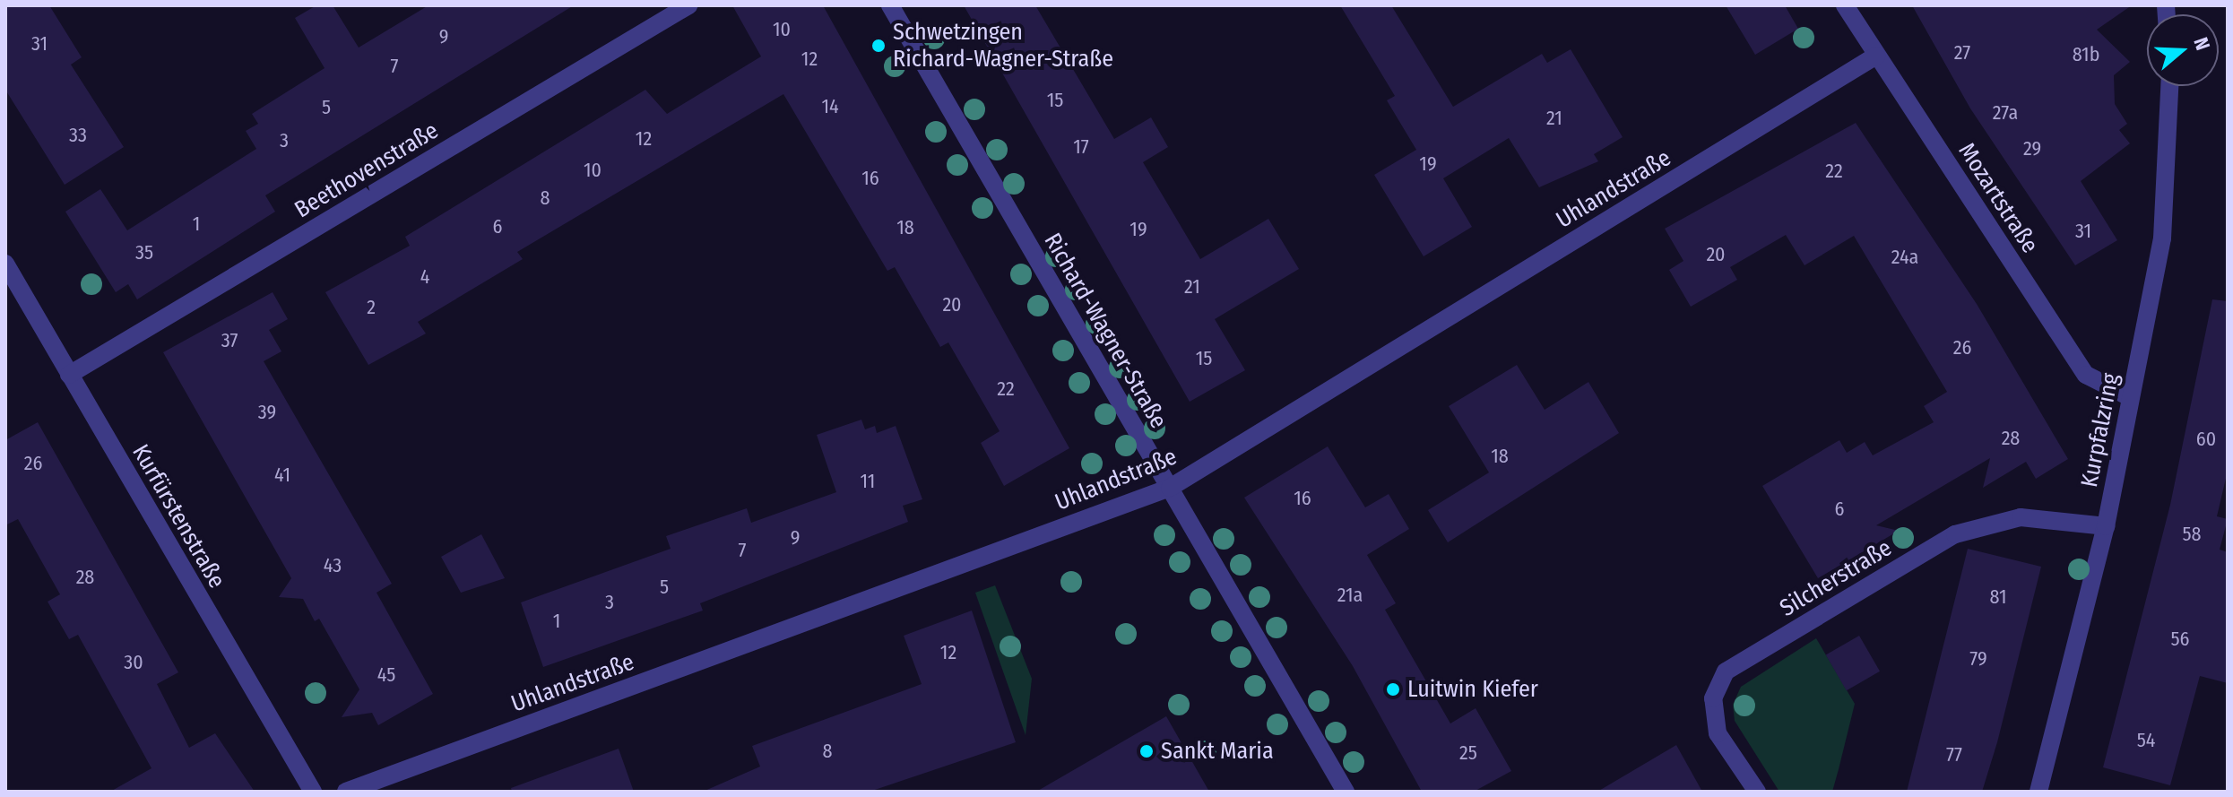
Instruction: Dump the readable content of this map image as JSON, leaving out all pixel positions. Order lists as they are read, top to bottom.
{
  "streets": {
    "street": [
      "Beethovenstraße",
      "Uhlandstraße",
      "Mozartstraße",
      "Richard-Wagner-Straße",
      "Kurpfalzring",
      "Kurfürstenstraße",
      "Silcherstraße"
    ]
  },
  "crossings": [
    ["Beethovenstraße", "Kurfürstenstraße"],
    ["Uhlandstraße", "Mozartstraße"],
    ["Uhlandstraße", "Richard-Wagner-Straße"],
    ["Mozartstraße", "Kurpfalzring"],
    ["Kurpfalzring", "Silcherstraße"]
  ],
  "places": ["Schwetzingen Richard-Wagner-Straße", "Luitwin Kiefer", "Sankt Maria"],
  "house_numbers": [
    "10",
    "9",
    "31",
    "27",
    "81b",
    "12",
    "7",
    "15",
    "14",
    "5",
    "27a",
    "21",
    "33",
    "12",
    "3",
    "17",
    "29",
    "19",
    "10",
    "22",
    "16",
    "8",
    "1",
    "6",
    "18",
    "19",
    "31",
    "35",
    "20",
    "24a",
    "4",
    "21",
    "20",
    "2",
    "37",
    "26",
    "15",
    "22",
    "39",
    "28",
    "60",
    "18",
    "26",
    "41",
    "11",
    "16",
    "6",
    "58",
    "9",
    "7",
    "43",
    "28",
    "5",
    "21a",
    "81",
    "3",
    "1",
    "56",
    "12",
    "79",
    "30",
    "45",
    "54",
    "8",
    "25",
    "77"
  ],
  "north": "right"
}
